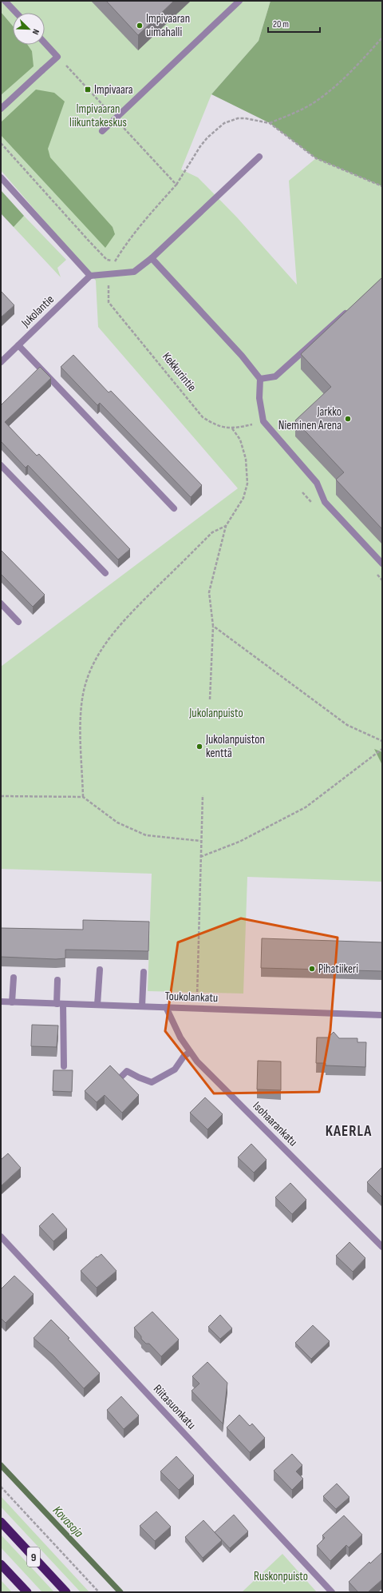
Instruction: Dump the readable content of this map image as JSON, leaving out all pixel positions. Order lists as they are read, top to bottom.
{
  "streets": {
    "highway": ["9"],
    "street": [
      "Jukolantie",
      "Toukolankatu",
      "Isohaarankatu",
      "Riitasuonkatu"
    ],
    "path": ["Kekkurintie"]
  },
  "crossings": [
    ["Toukolankatu", "Isohaarankatu"]
  ],
  "districts": ["KAERLA"],
  "water": ["Kovasoja"],
  "parks": ["Impivaaran liikuntakeskus", "Jukolanpuisto", "Ruskonpuisto"],
  "places": {
    "other": [
      "Impivaaran uimahalli",
      "Jarkko Nieminen Arena",
      "Jukolanpuiston kenttä",
      "Pihatiikeri"
    ],
    "transit": ["Impivaara"]
  },
  "scale_bar": "20 m",
  "north": "bottom right"
}
